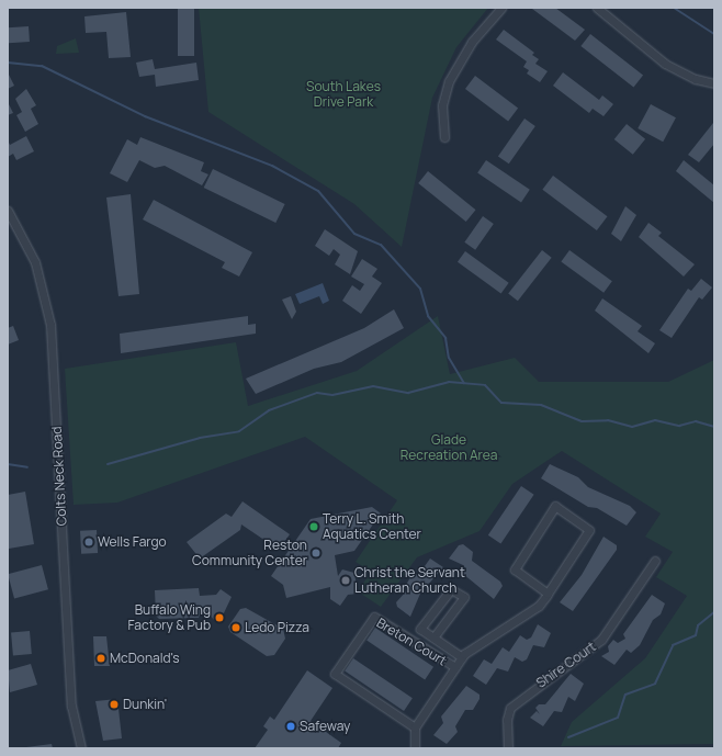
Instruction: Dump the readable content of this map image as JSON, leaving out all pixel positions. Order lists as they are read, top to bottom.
{
  "streets": {
    "street": ["Colts Neck Road", "Breton Court", "Shire Court"]
  },
  "parks": ["South Lakes Drive Park", "Glade Recreation Area"],
  "places": [
    "Terry L. Smith Aquatics Center",
    "Wells Fargo",
    "Reston Community Center",
    "Christ the Servant Lutheran Church",
    "Buffalo Wing Factory & Pub",
    "Ledo Pizza",
    "McDonald's",
    "Dunkin'",
    "Safeway"
  ]
}
